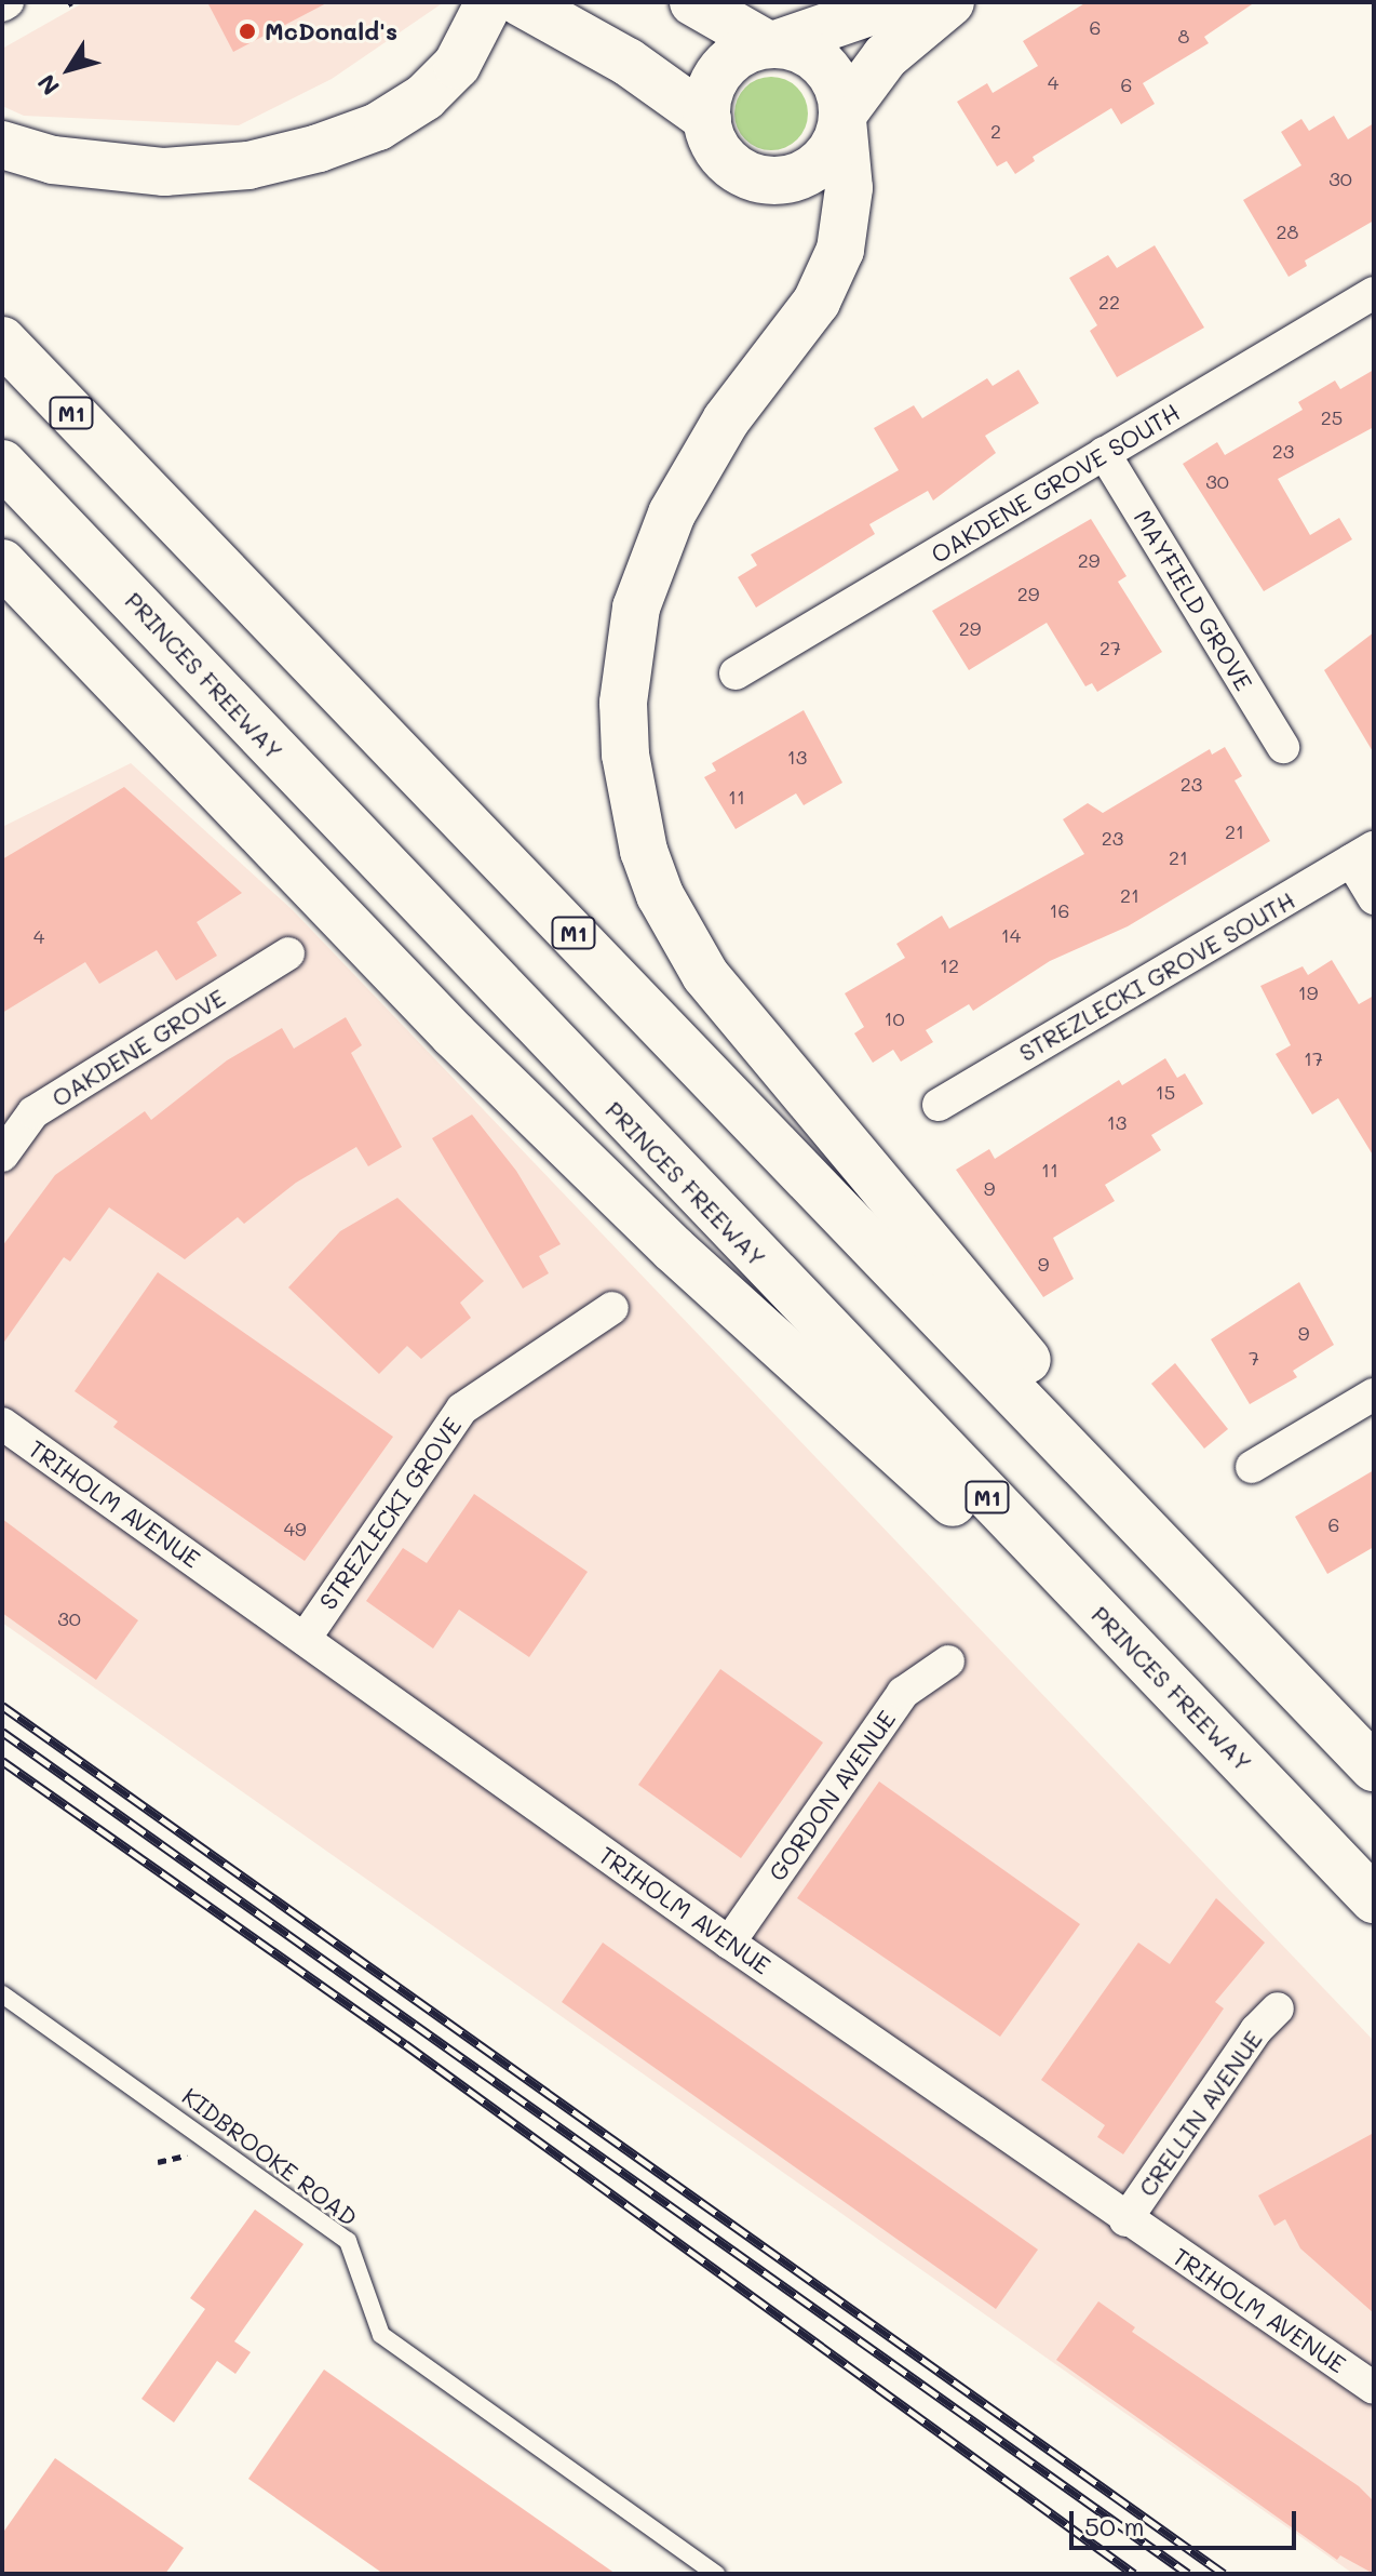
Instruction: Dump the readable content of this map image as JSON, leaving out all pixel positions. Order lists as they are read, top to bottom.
{
  "streets": {
    "main road": ["M1", "PRINCES FREEWAY"],
    "street": [
      "OAKDENE GROVE SOUTH",
      "MAYFIELD GROVE",
      "STREZLECKI GROVE SOUTH",
      "OAKDENE GROVE",
      "TRIHOLM AVENUE",
      "STREZLECKI GROVE",
      "GORDON AVENUE",
      "CRELLIN AVENUE"
    ],
    "lane": ["KIDBROOKE ROAD"]
  },
  "crossings": [
    ["OAKDENE GROVE SOUTH", "MAYFIELD GROVE"],
    ["TRIHOLM AVENUE", "STREZLECKI GROVE"],
    ["TRIHOLM AVENUE", "GORDON AVENUE"],
    ["TRIHOLM AVENUE", "CRELLIN AVENUE"]
  ],
  "places": ["McDonald's"],
  "house_numbers": [
    "6",
    "8",
    "4",
    "6",
    "2",
    "30",
    "28",
    "22",
    "25",
    "23",
    "30",
    "29",
    "29",
    "29",
    "27",
    "13",
    "23",
    "11",
    "21",
    "23",
    "21",
    "21",
    "16",
    "14",
    "4",
    "12",
    "19",
    "10",
    "17",
    "15",
    "13",
    "11",
    "9",
    "9",
    "9",
    "7",
    "6",
    "49",
    "30"
  ],
  "scale_bar": "50 m",
  "north": "bottom left"
}
